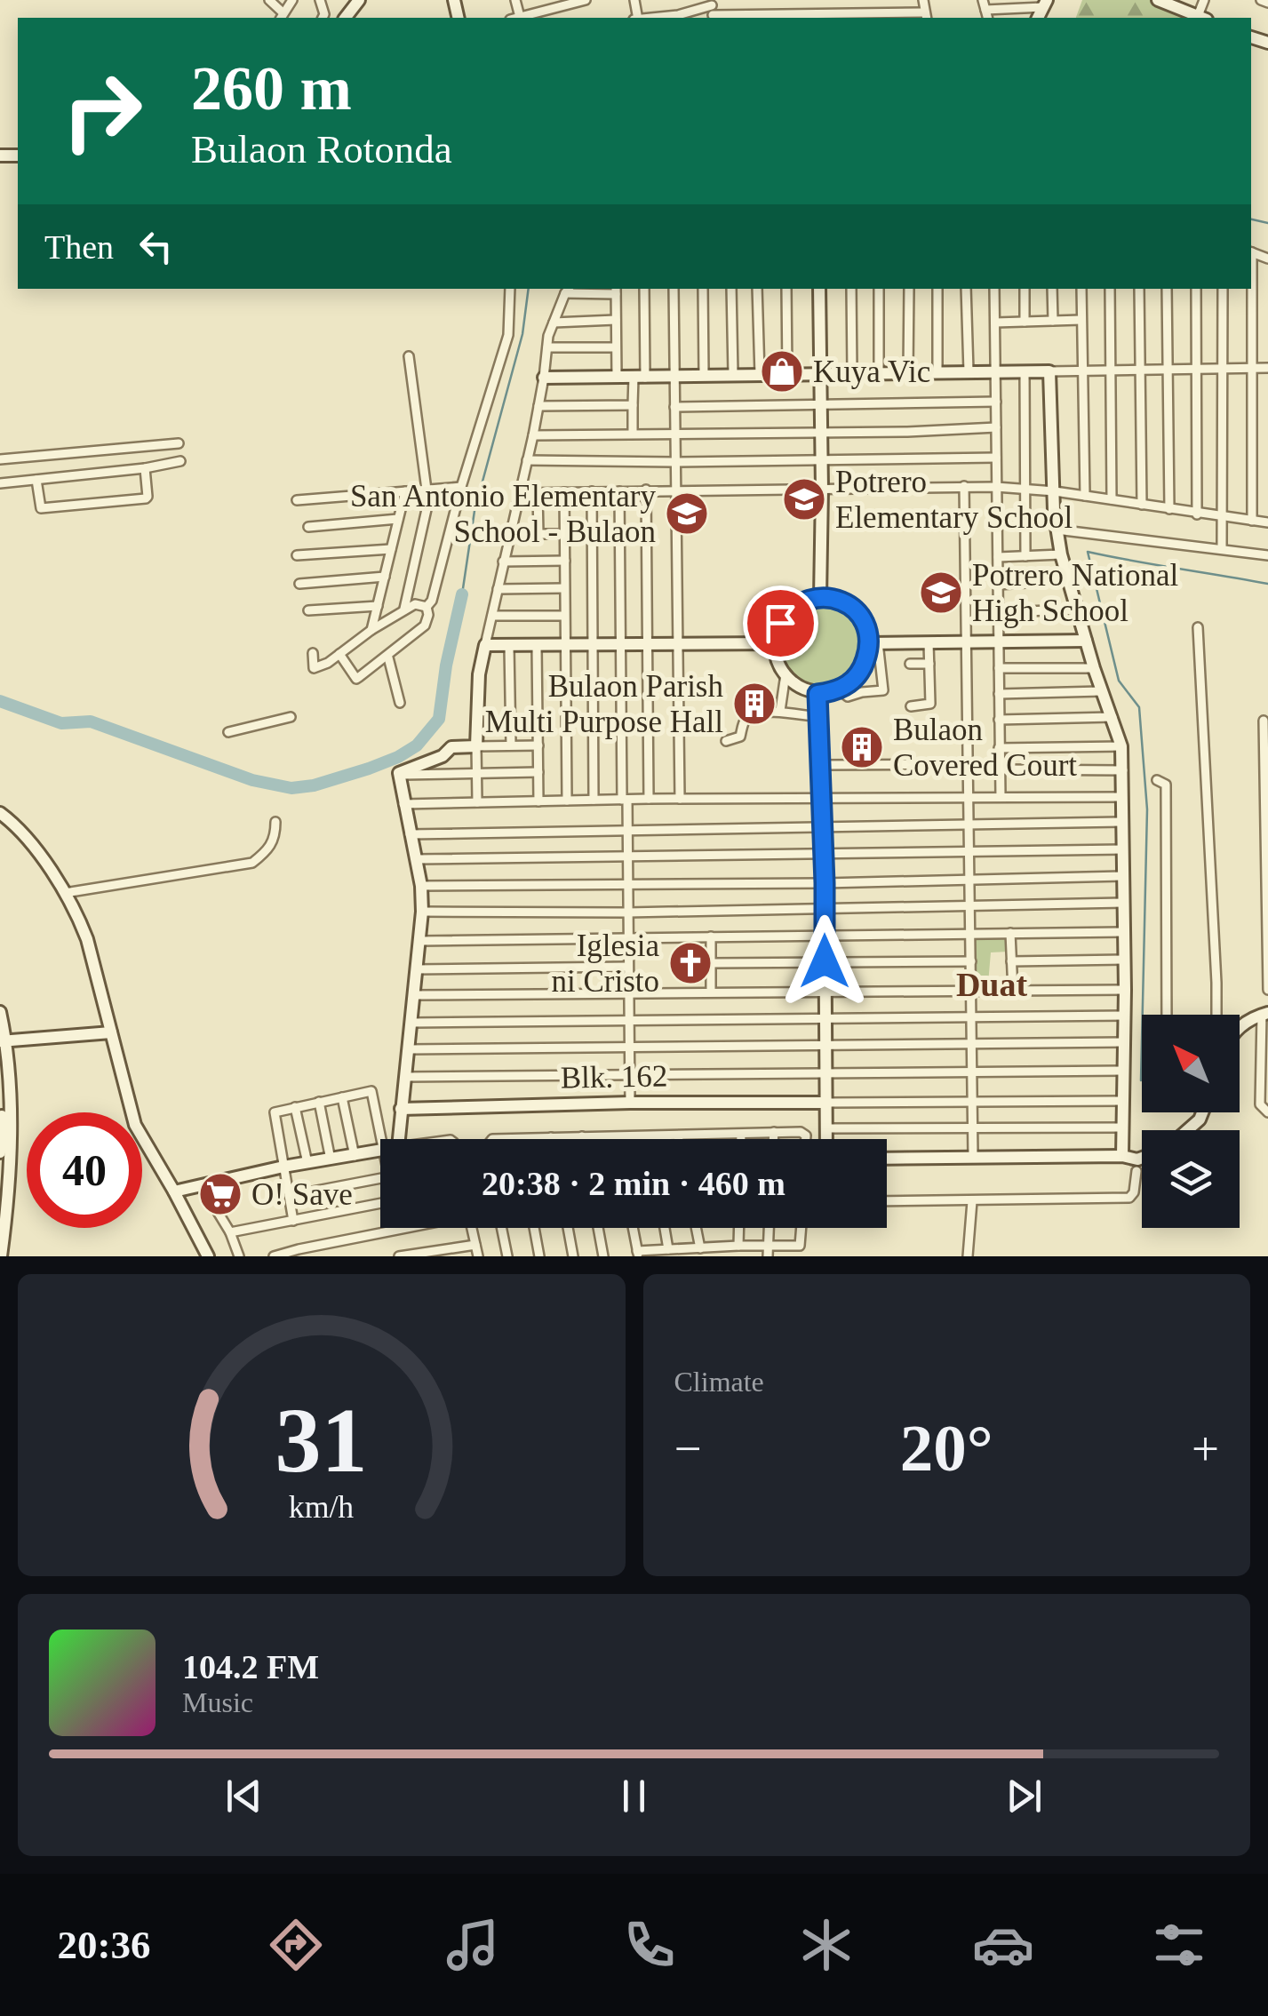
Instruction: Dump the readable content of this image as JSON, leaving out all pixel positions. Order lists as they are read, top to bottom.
{
  "streets": {
    "street": ["Blk. 162"]
  },
  "districts": ["Duat"],
  "places": {
    "shop": ["Kuya Vic"],
    "school or university": ["Potrero Elementary School", "San Antonio Elementary School - Bulaon", "Potrero National High School"],
    "building": ["Bulaon Parish Multi Purpose Hall", "Bulaon Covered Court"],
    "church": ["Iglesia ni Cristo"],
    "supermarket": ["O! Save"]
  },
  "north": "top left",
  "page": {
    "turn": ["260 m", "Bulaon Rotonda"],
    "then": "Then",
    "limit": "40",
    "trip": "20:38 · 2 min · 460 m",
    "tile": "Climate",
    "heat": ["−", "20°", "+"],
    "song": ["104.2 FM", "Music"],
    "tabs": "20:36",
    "gauge": ["31", "km/h"]
  }
}
